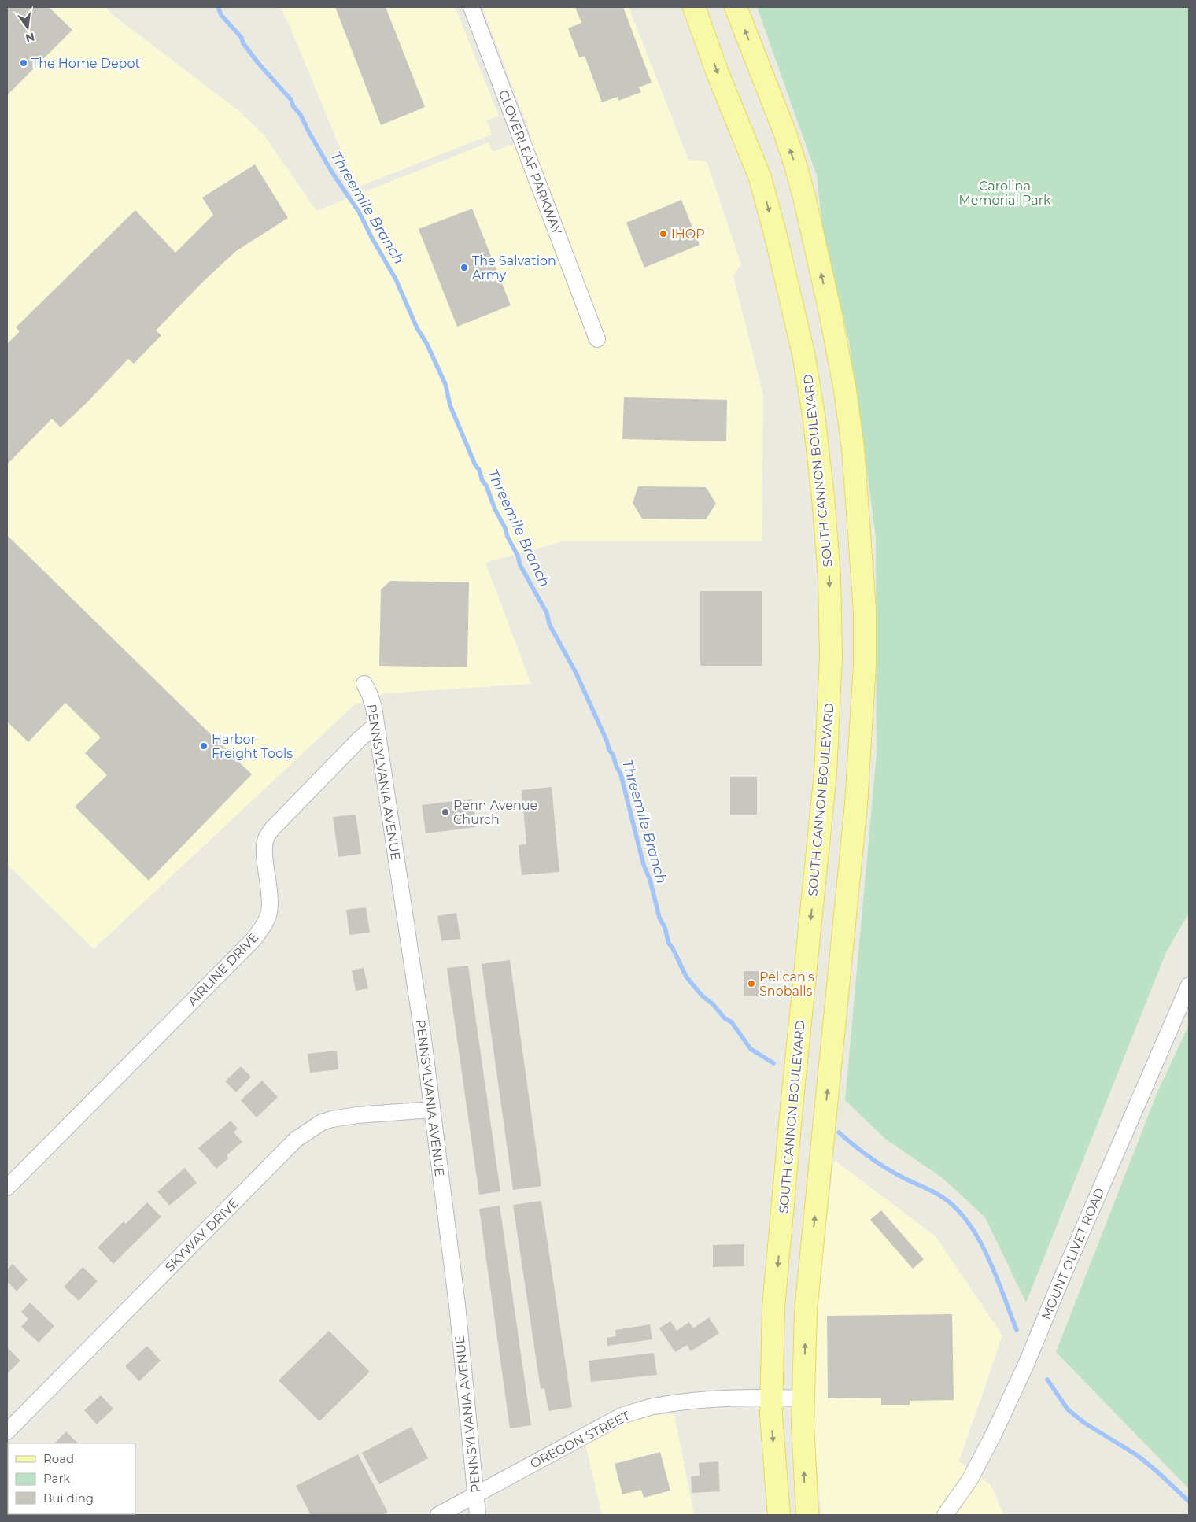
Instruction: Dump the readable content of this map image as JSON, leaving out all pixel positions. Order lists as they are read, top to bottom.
{
  "streets": {
    "main road": ["SOUTH CANNON BOULEVARD"],
    "street": [
      "CLOVERLEAF PARKWAY",
      "PENNSYLVANIA AVENUE",
      "AIRLINE DRIVE",
      "SKYWAY DRIVE",
      "MOUNT OLIVET ROAD",
      "OREGON STREET"
    ]
  },
  "crossings": [
    ["SOUTH CANNON BOULEVARD", "OREGON STREET"],
    ["PENNSYLVANIA AVENUE", "AIRLINE DRIVE"],
    ["PENNSYLVANIA AVENUE", "SKYWAY DRIVE"],
    ["PENNSYLVANIA AVENUE", "OREGON STREET"]
  ],
  "water": ["Threemile Branch"],
  "parks": ["Carolina Memorial Park"],
  "places": [
    "The Home Depot",
    "IHOP",
    "The Salvation Army",
    "Harbor Freight Tools",
    "Penn Avenue Church",
    "Pelican's Snoballs"
  ],
  "legend": ["Road", "Park", "Building"],
  "north": "bottom"
}
